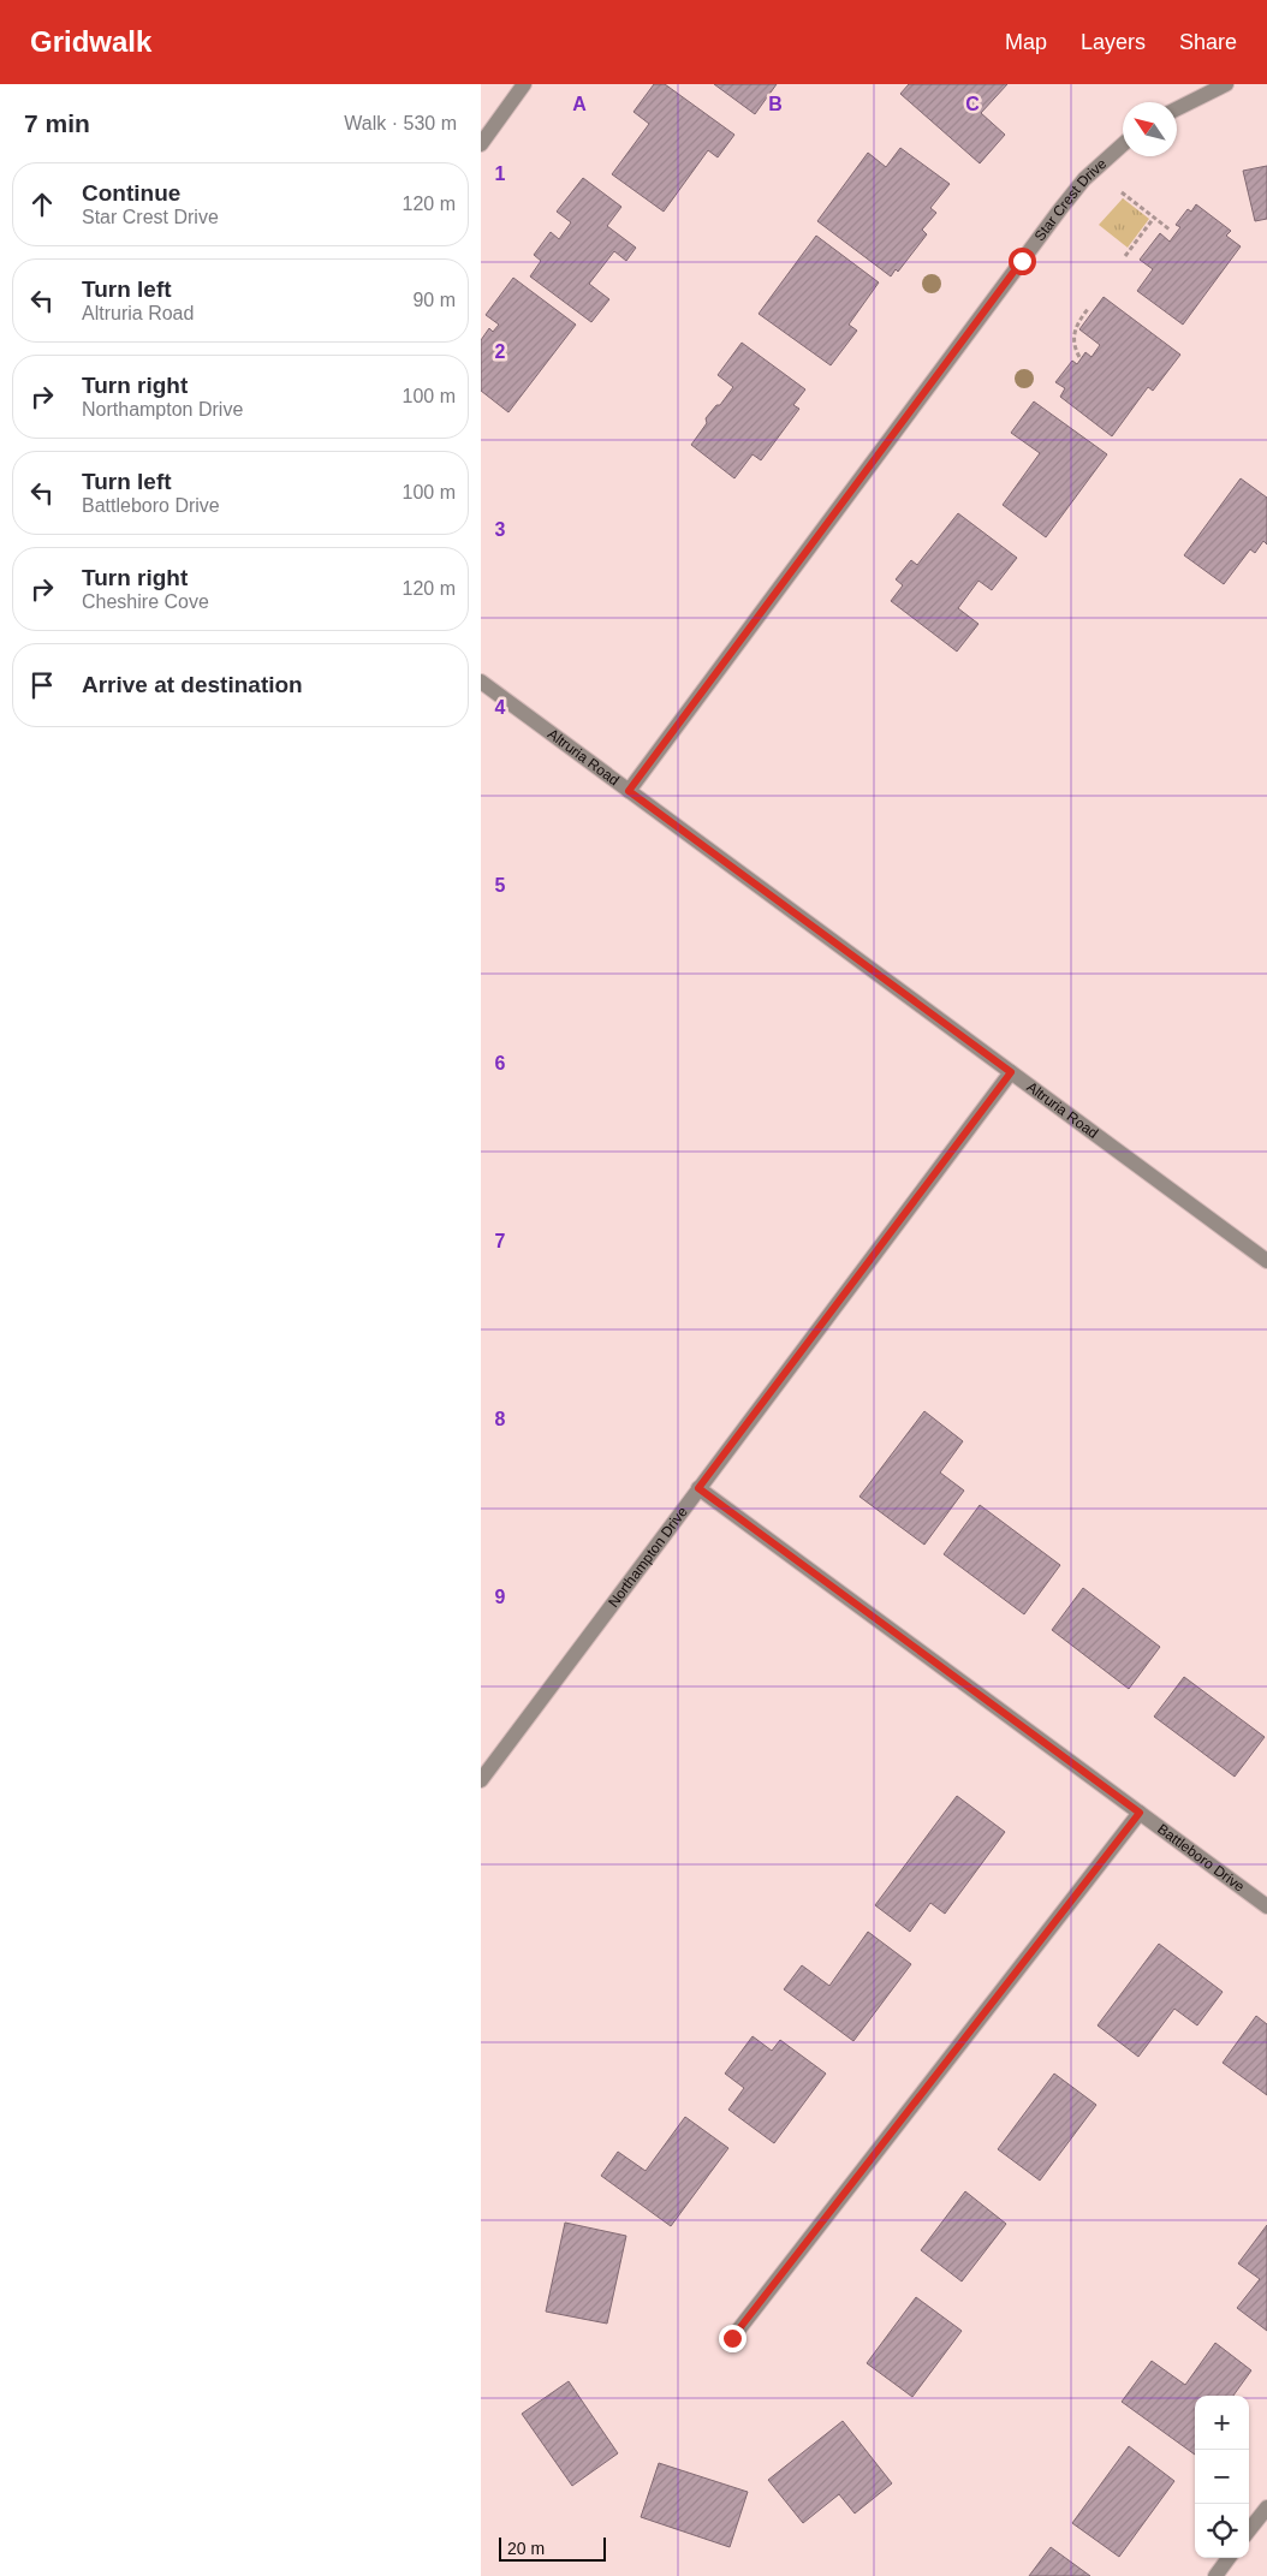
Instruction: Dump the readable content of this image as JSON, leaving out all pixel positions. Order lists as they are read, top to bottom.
{
  "streets": {
    "street": [
      "Star Crest Drive",
      "Altruria Road",
      "Northampton Drive",
      "Battleboro Drive"
    ]
  },
  "crossings": [
    ["Star Crest Drive", "Altruria Road"],
    ["Altruria Road", "Northampton Drive"],
    ["Northampton Drive", "Battleboro Drive"]
  ],
  "scale_bar": "20 m",
  "north": "top left",
  "page": {
    "header": "Gridwalk",
    "nav": ["Map", "Layers", "Share"],
    "heading": ["7 min", "Walk · 530 m"],
    "list": [
      ["Continue", "Star Crest Drive", "120 m"],
      ["Turn left", "Altruria Road", "90 m"],
      ["Turn right", "Northampton Drive", "100 m"],
      ["Turn left", "Battleboro Drive", "100 m"],
      ["Turn right", "Cheshire Cove", "120 m"],
      "Arrive at destination"
    ],
    "map_buttons": ["+", "−"],
    "scale": "20 m"
  },
  "grid": {
    "columns": ["A", "B", "C"],
    "rows": [
      "1",
      "2",
      "3",
      "4",
      "5",
      "6",
      "7",
      "8",
      "9"
    ]
  }
}
